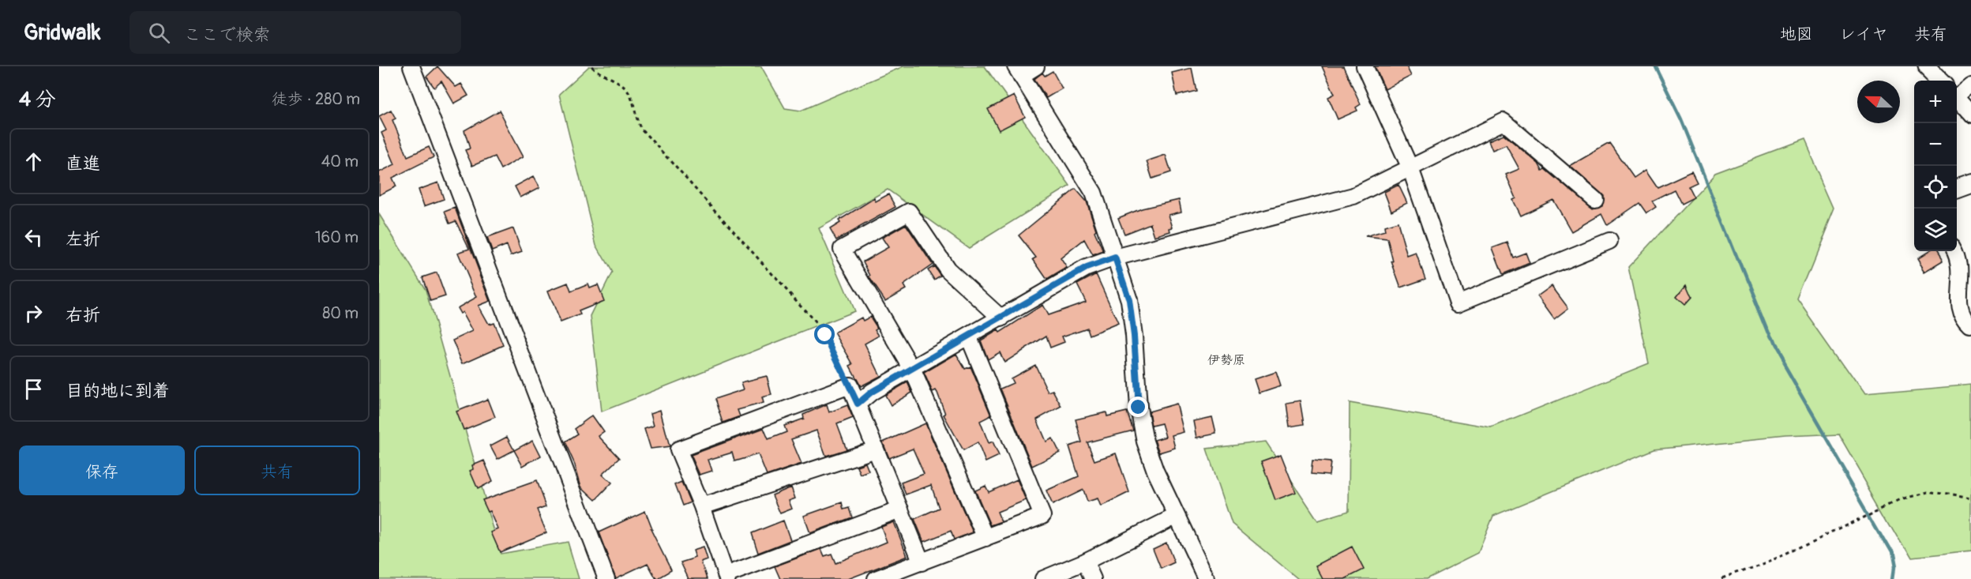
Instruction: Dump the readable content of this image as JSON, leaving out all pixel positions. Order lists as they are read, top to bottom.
{
  "districts": ["伊勢原"],
  "north": "left",
  "page": {
    "header": "Gridwalk",
    "search": "ここで検索",
    "nav": ["地図", "レイヤ", "共有"],
    "heading": ["4 分", "徒歩 · 280 m"],
    "map_buttons": ["+", "−"],
    "list": [
      ["直進", "40 m"],
      ["左折", "160 m"],
      ["右折", "80 m"],
      "目的地に到着"
    ],
    "buttons": ["保存", "共有"]
  }
}
